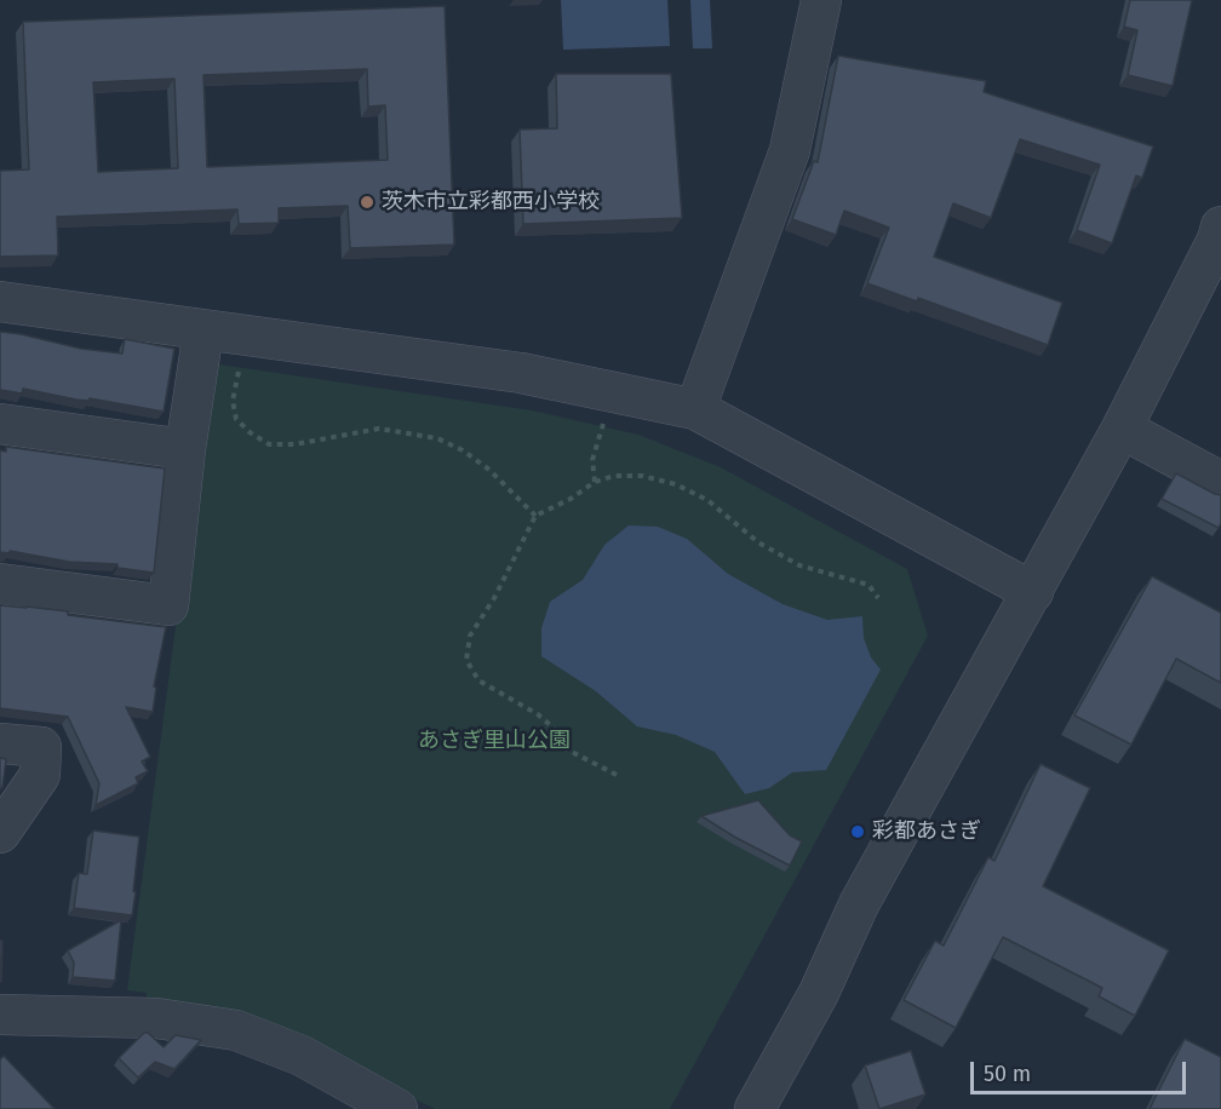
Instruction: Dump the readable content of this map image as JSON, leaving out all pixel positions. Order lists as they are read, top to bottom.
{
  "parks": ["あさぎ里山公園"],
  "places": ["茨木市立彩都西小学校", "彩都あさぎ"],
  "scale_bar": "50 m"
}
